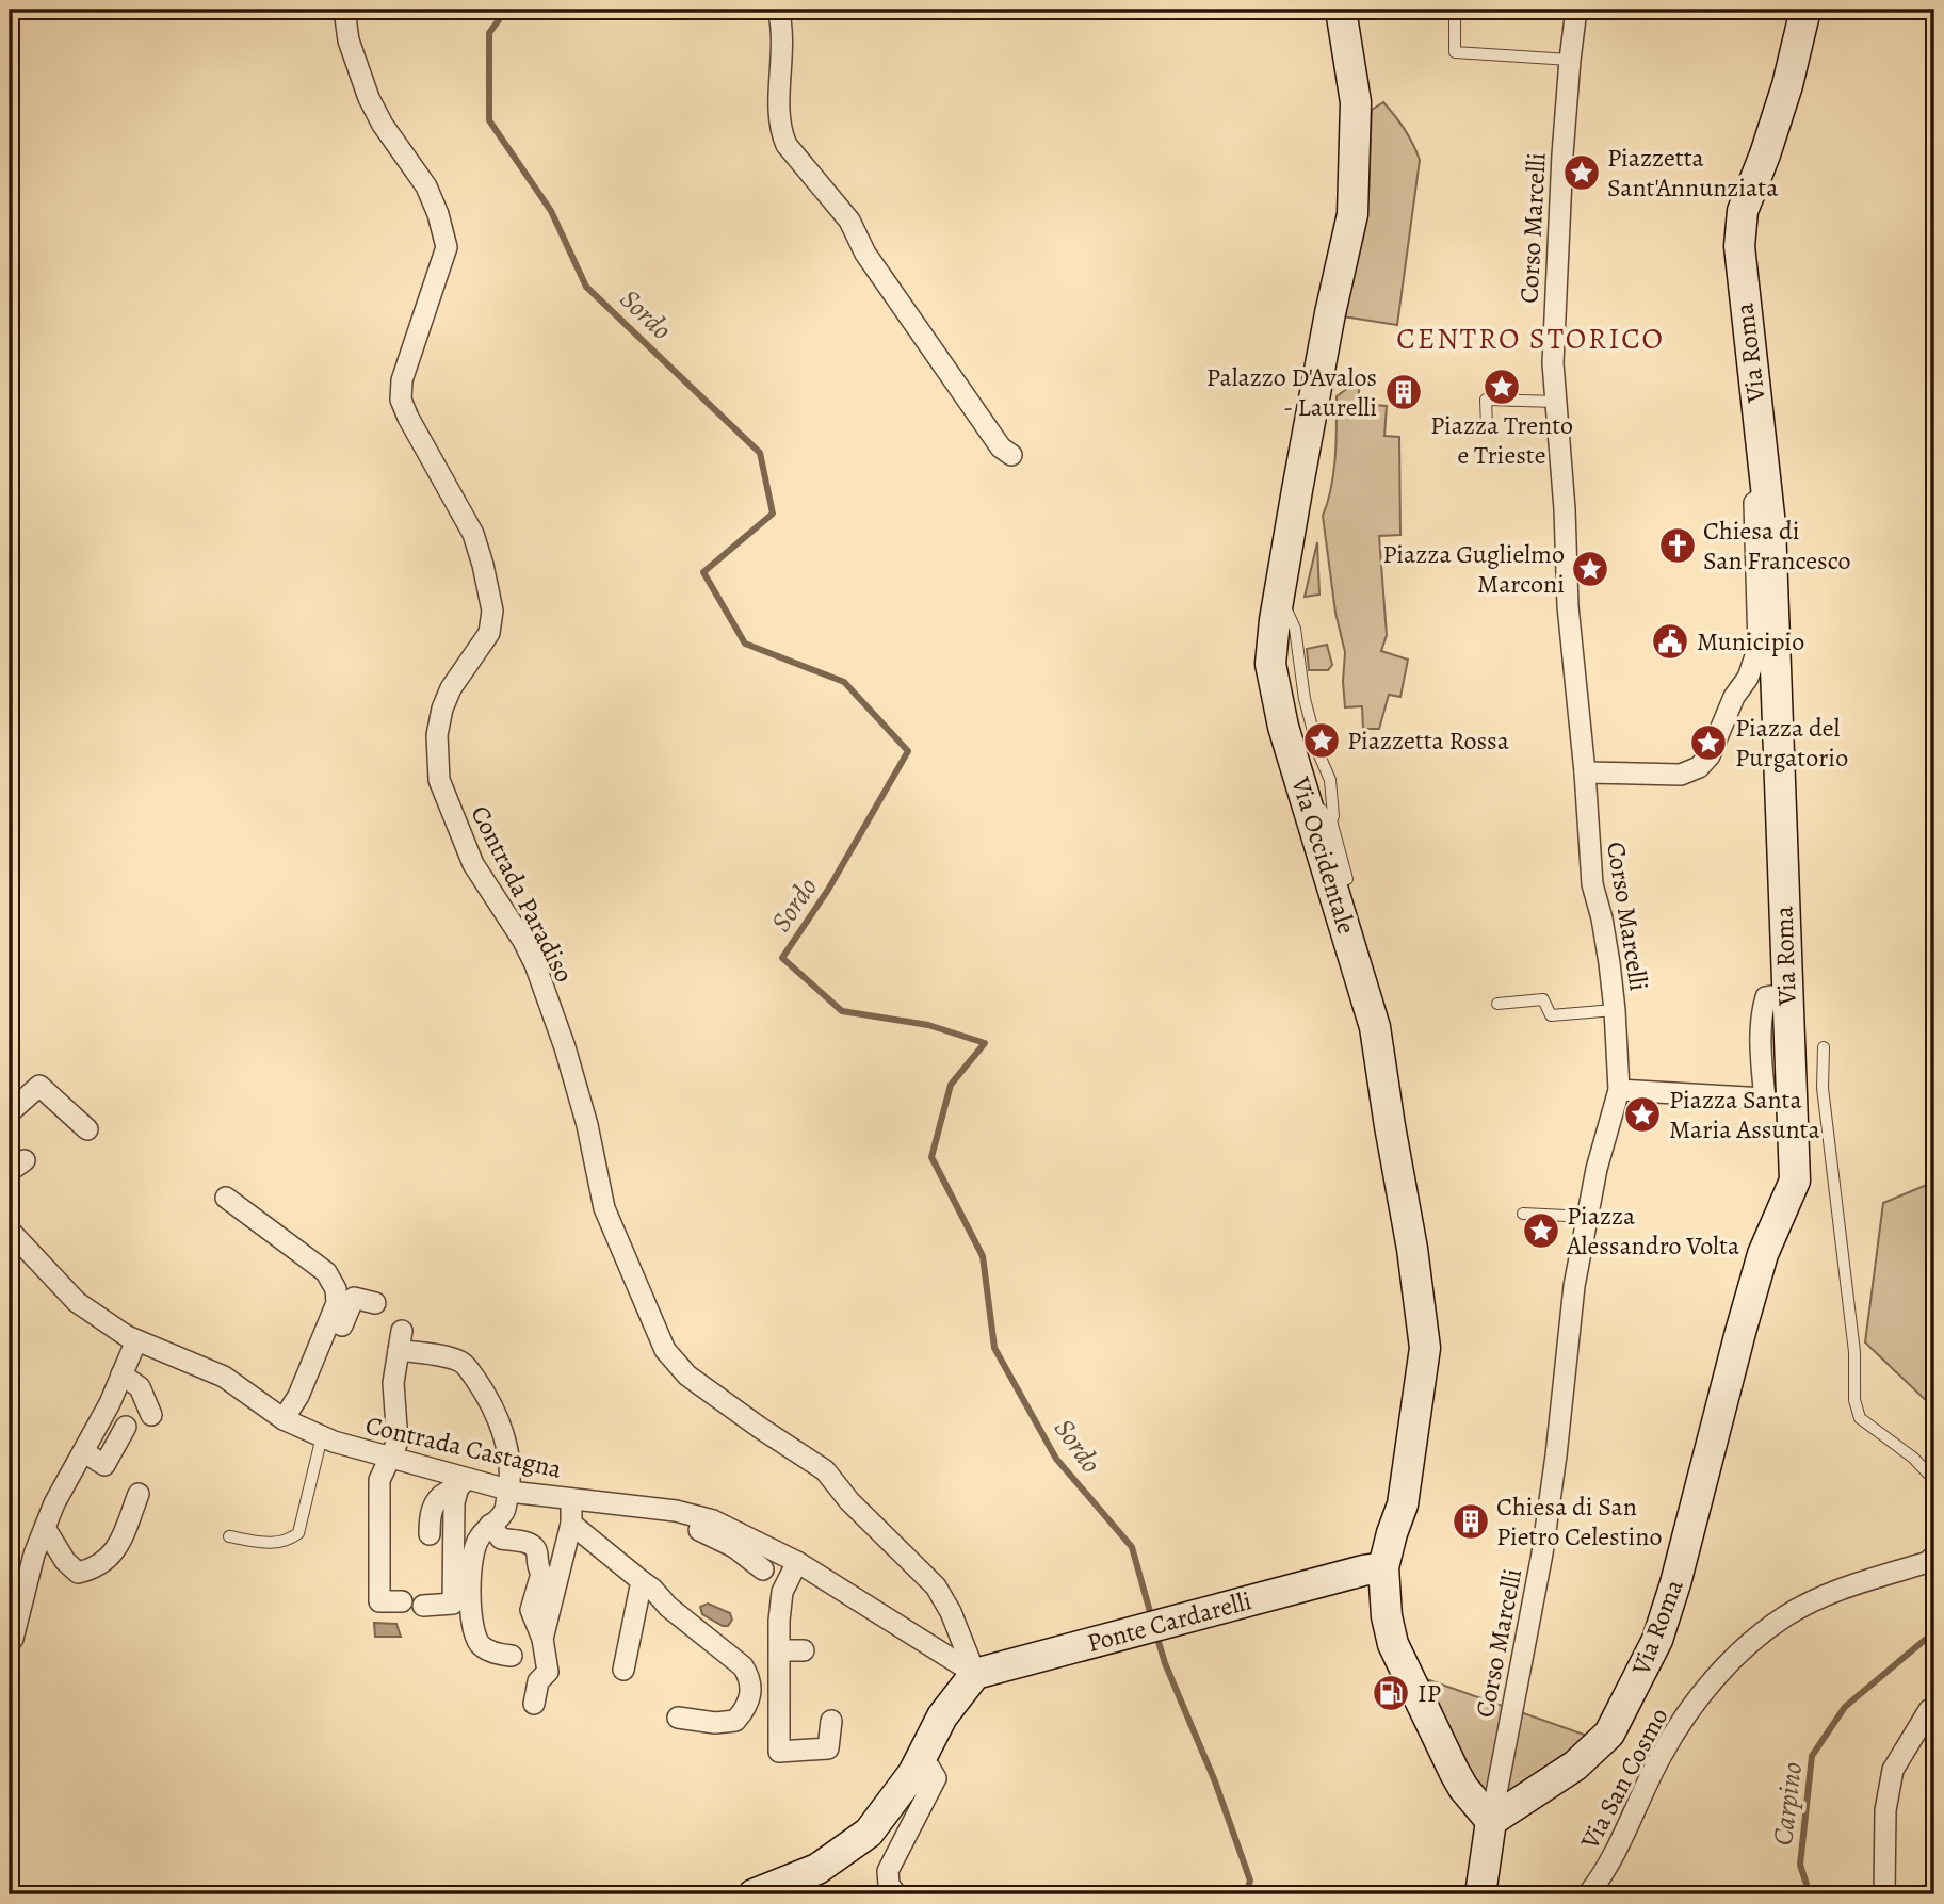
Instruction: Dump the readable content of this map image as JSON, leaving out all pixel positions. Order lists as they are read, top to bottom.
{
  "streets": {
    "main road": ["Via Roma", "Via Occidentale", "Ponte Cardarelli"],
    "street": [
      "Corso Marcelli",
      "Contrada Paradiso",
      "Contrada Castagna",
      "Via San Cosmo"
    ]
  },
  "crossings": [
    ["Corso Marcelli", "Via Roma"],
    ["Corso Marcelli", "Via Occidentale"],
    ["Via Roma", "Via Occidentale"],
    ["Via Occidentale", "Ponte Cardarelli"],
    ["Contrada Paradiso", "Contrada Castagna"],
    ["Contrada Paradiso", "Ponte Cardarelli"],
    ["Contrada Castagna", "Ponte Cardarelli"]
  ],
  "districts": ["CENTRO STORICO"],
  "water": ["Sordo", "Carpino"],
  "places": {
    "place": [
      "Piazzetta Sant'Annunziata",
      "Piazza Trento e Trieste",
      "Piazza Guglielmo Marconi",
      "Piazzetta Rossa",
      "Piazza del Purgatorio",
      "Piazza Santa Maria Assunta",
      "Piazza Alessandro Volta"
    ],
    "building": ["Palazzo D'Avalos - Laurelli", "Chiesa di San Pietro Celestino"],
    "church": ["Chiesa di San Francesco"],
    "public building": ["Municipio"],
    "fuel station": ["IP"]
  }
}
